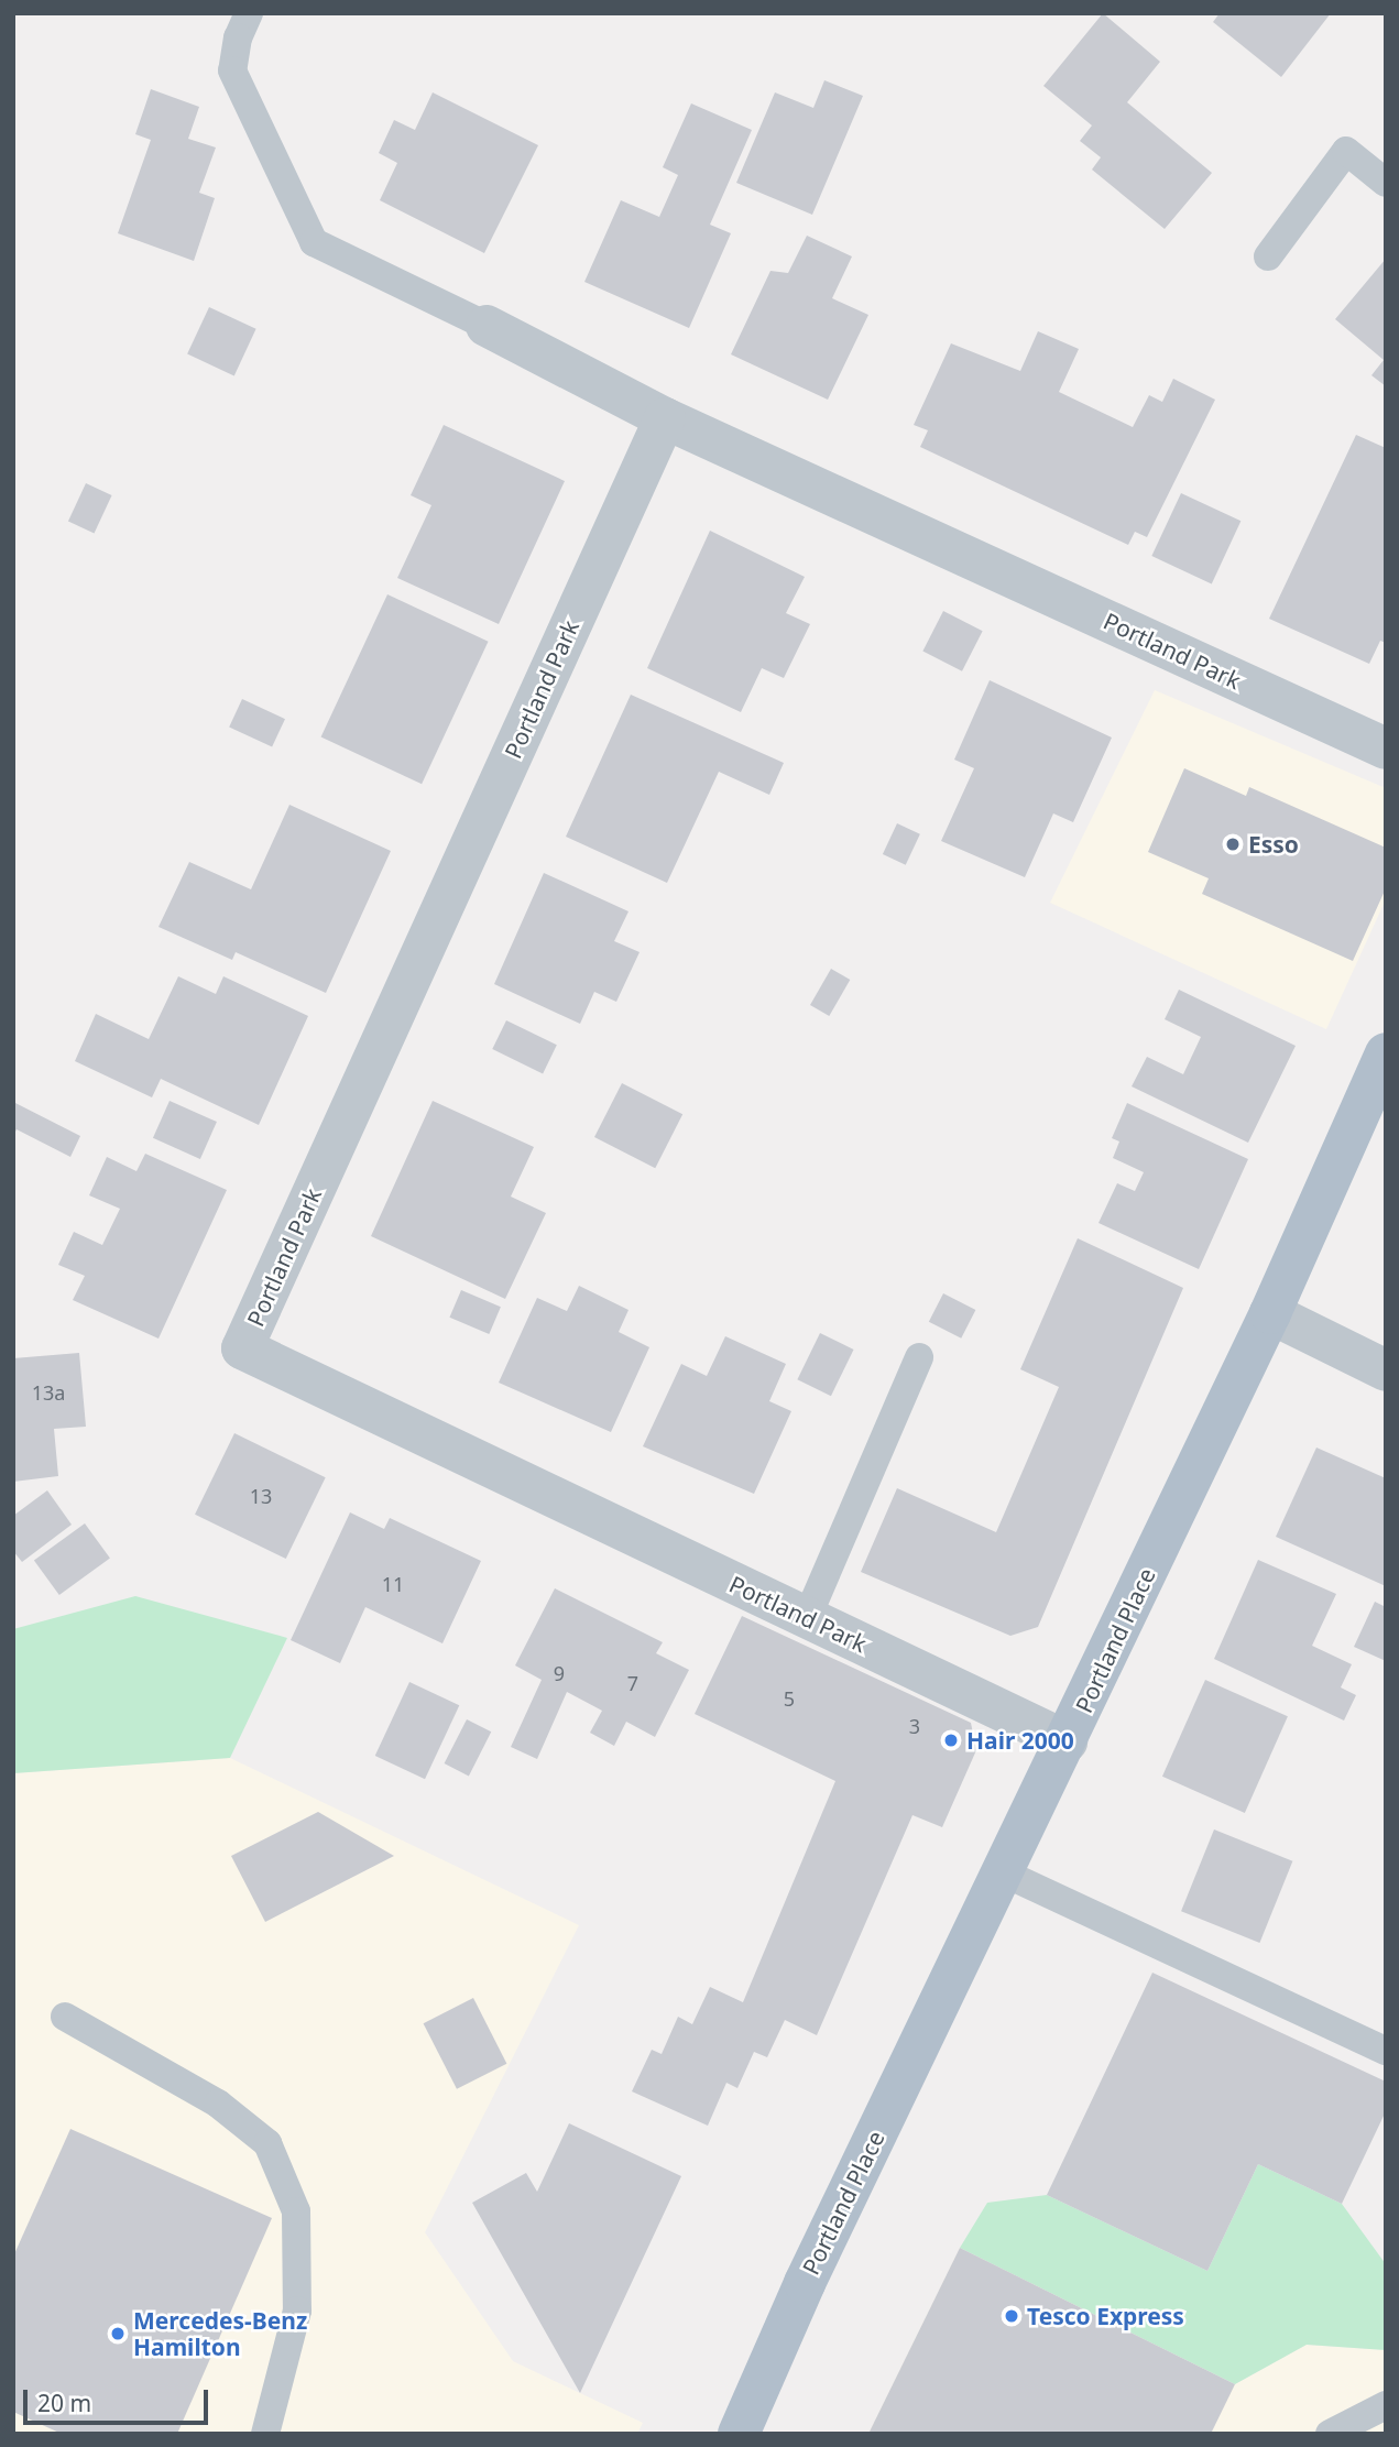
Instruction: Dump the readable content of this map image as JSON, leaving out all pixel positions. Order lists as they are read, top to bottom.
{
  "streets": {
    "main road": ["Portland Place"],
    "street": ["Portland Park"]
  },
  "crossings": [
    ["Portland Park", "Portland Place"]
  ],
  "places": [
    "Esso",
    "Hair 2000",
    "Tesco Express",
    "Mercedes-Benz Hamilton"
  ],
  "house_numbers": [
    "13a",
    "13",
    "11",
    "9",
    "7",
    "5",
    "3"
  ],
  "scale_bar": "20 m"
}
